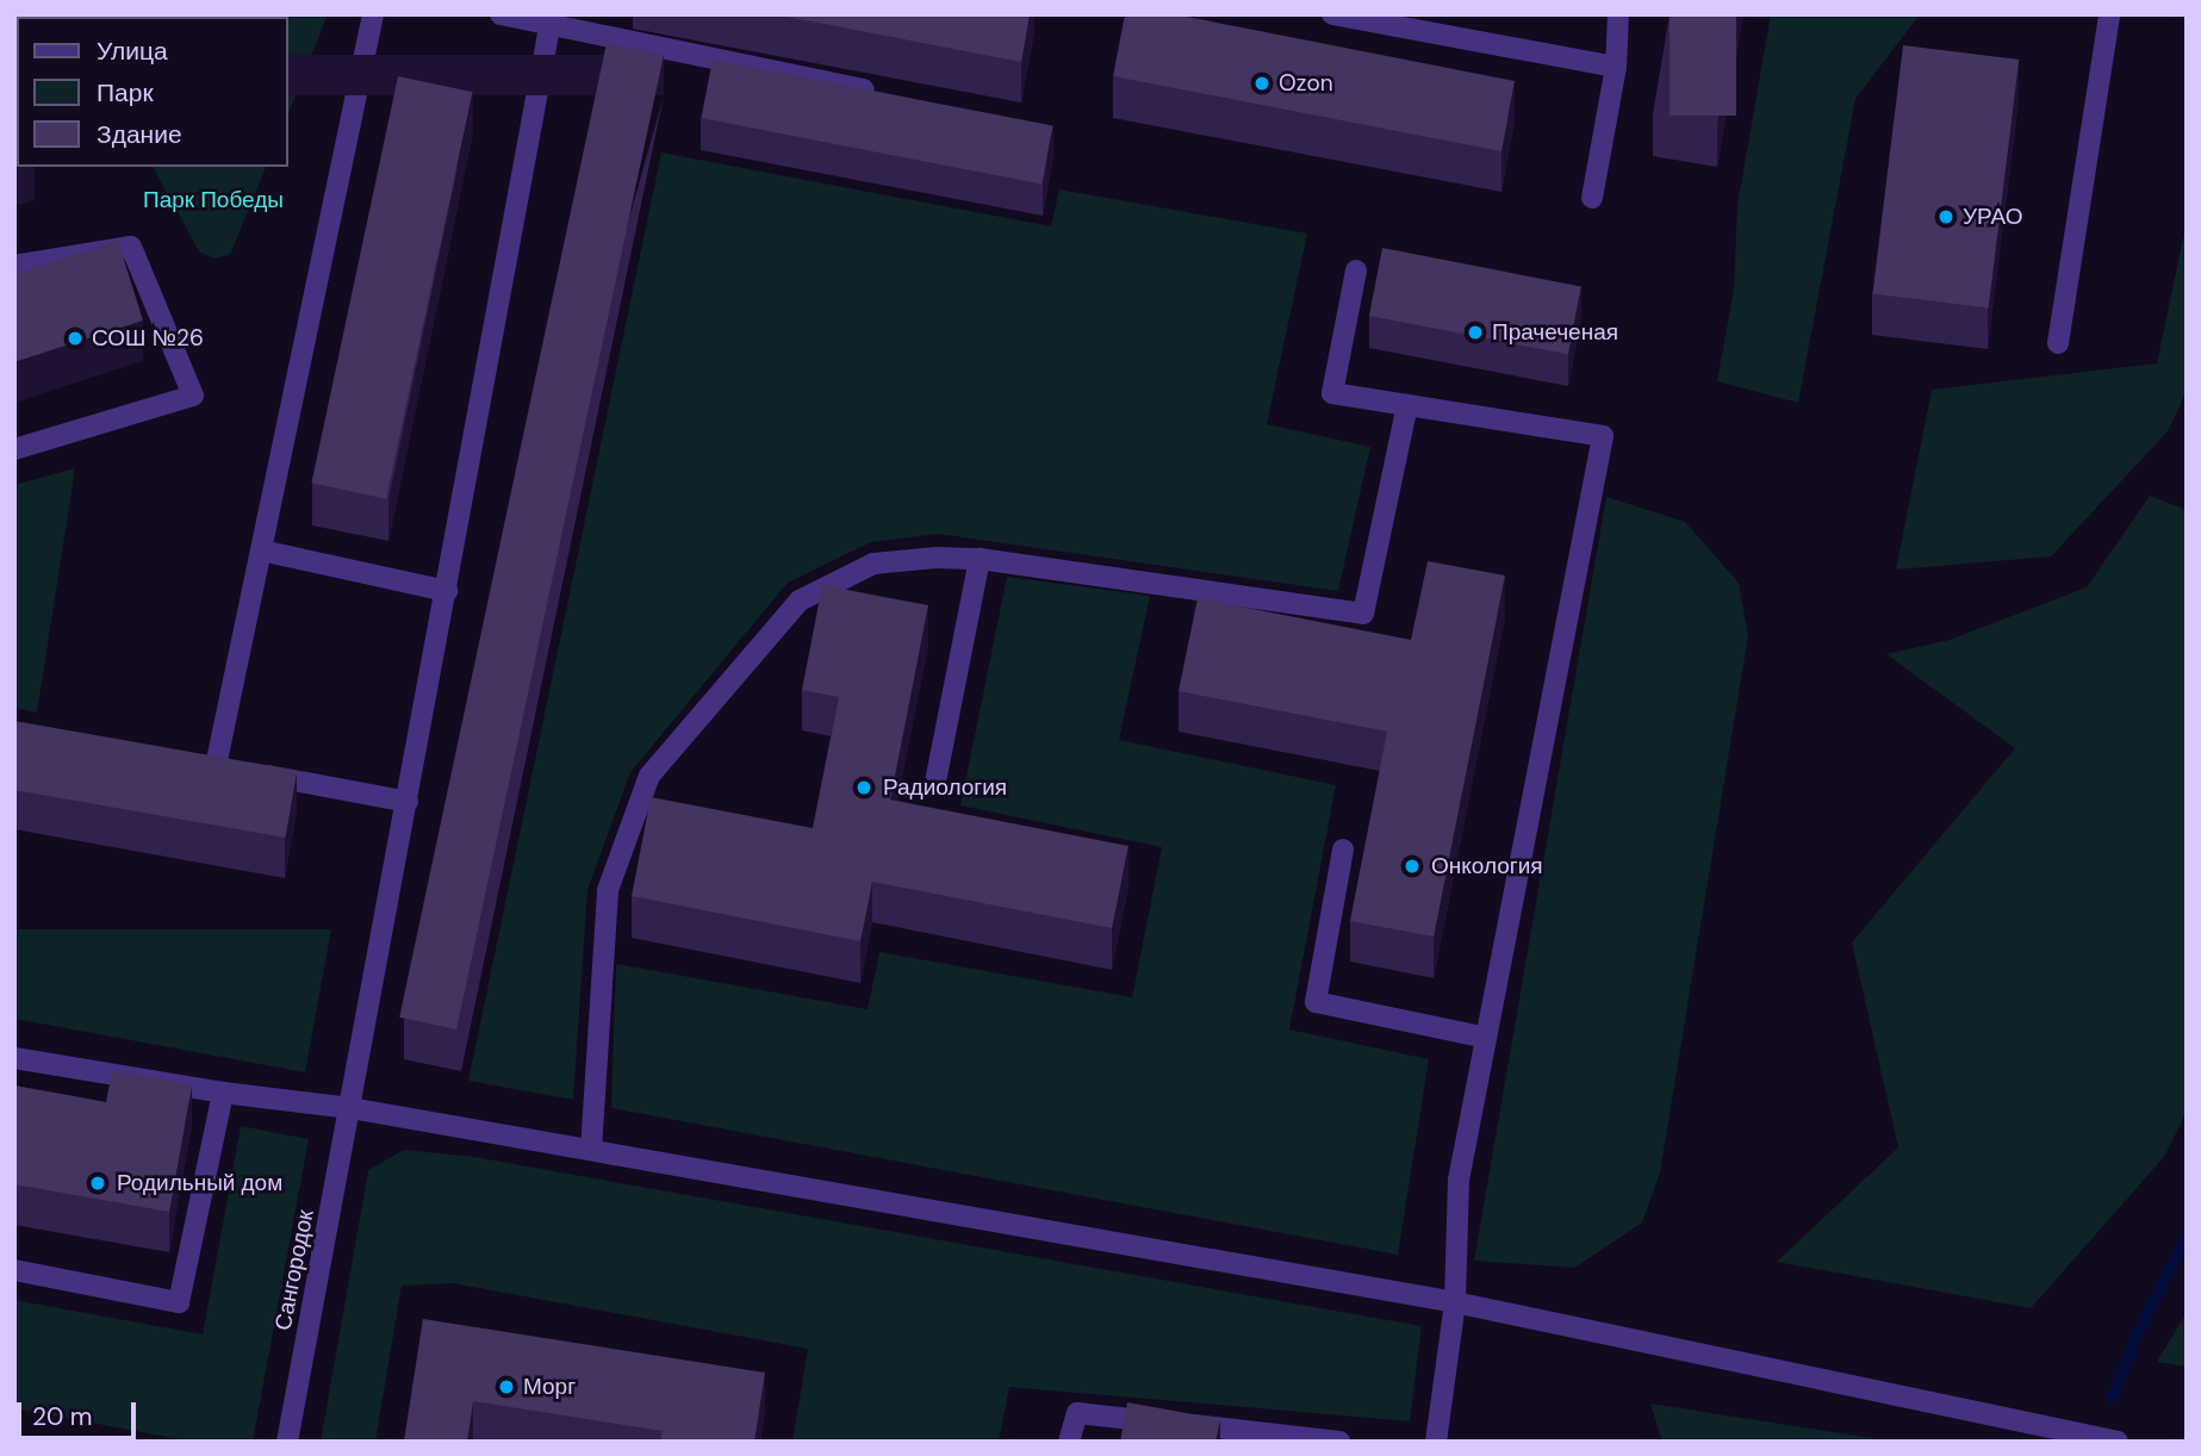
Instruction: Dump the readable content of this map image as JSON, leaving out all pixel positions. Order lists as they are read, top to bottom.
{
  "streets": {
    "street": ["Сангородок"]
  },
  "parks": ["Парк Победы"],
  "places": [
    "Ozon",
    "УРАО",
    "Прачеченая",
    "СОШ №26",
    "Радиология",
    "Онкология",
    "Родильный дом",
    "Морг"
  ],
  "legend": ["Улица", "Парк", "Здание"],
  "scale_bar": "20 m"
}
